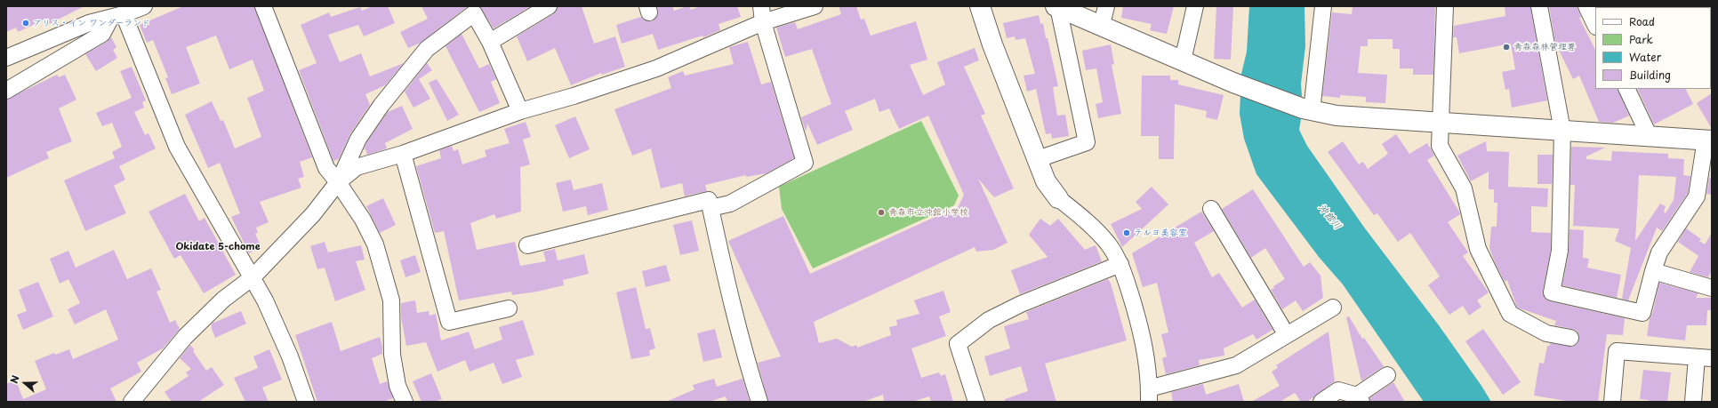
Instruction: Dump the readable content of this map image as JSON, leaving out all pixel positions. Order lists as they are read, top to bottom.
{
  "districts": ["Okidate 5-chome"],
  "water": ["沖館川"],
  "places": [
    "アリス・イン ワンダーランド",
    "青森森林管理署",
    "青森市立沖館小学校",
    "テルヨ美容室"
  ],
  "legend": [
    "Road",
    "Park",
    "Water",
    "Building"
  ],
  "north": "left"
}
